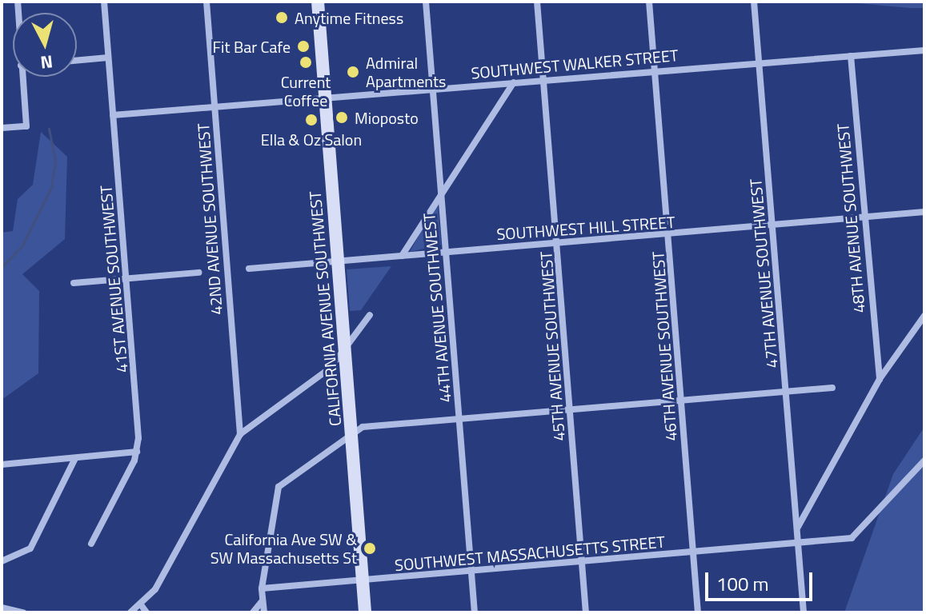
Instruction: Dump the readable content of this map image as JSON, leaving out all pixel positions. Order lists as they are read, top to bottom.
{
  "streets": {
    "main road": ["CALIFORNIA AVENUE SOUTHWEST"],
    "street": [
      "SOUTHWEST WALKER STREET",
      "48TH AVENUE SOUTHWEST",
      "42ND AVENUE SOUTHWEST",
      "SOUTHWEST HILL STREET",
      "47TH AVENUE SOUTHWEST",
      "41ST AVENUE SOUTHWEST",
      "44TH AVENUE SOUTHWEST",
      "45TH AVENUE SOUTHWEST",
      "46TH AVENUE SOUTHWEST",
      "SOUTHWEST MASSACHUSETTS STREET"
    ]
  },
  "crossings": [
    ["SOUTHWEST WALKER STREET", "48TH AVENUE SOUTHWEST"],
    ["SOUTHWEST WALKER STREET", "42ND AVENUE SOUTHWEST"],
    ["SOUTHWEST WALKER STREET", "47TH AVENUE SOUTHWEST"],
    ["SOUTHWEST WALKER STREET", "41ST AVENUE SOUTHWEST"],
    ["SOUTHWEST WALKER STREET", "44TH AVENUE SOUTHWEST"],
    ["SOUTHWEST WALKER STREET", "CALIFORNIA AVENUE SOUTHWEST"],
    ["SOUTHWEST WALKER STREET", "45TH AVENUE SOUTHWEST"],
    ["SOUTHWEST WALKER STREET", "46TH AVENUE SOUTHWEST"],
    ["48TH AVENUE SOUTHWEST", "SOUTHWEST HILL STREET"],
    ["SOUTHWEST HILL STREET", "47TH AVENUE SOUTHWEST"],
    ["SOUTHWEST HILL STREET", "44TH AVENUE SOUTHWEST"],
    ["SOUTHWEST HILL STREET", "CALIFORNIA AVENUE SOUTHWEST"],
    ["SOUTHWEST HILL STREET", "45TH AVENUE SOUTHWEST"],
    ["SOUTHWEST HILL STREET", "46TH AVENUE SOUTHWEST"],
    ["47TH AVENUE SOUTHWEST", "SOUTHWEST MASSACHUSETTS STREET"],
    ["44TH AVENUE SOUTHWEST", "SOUTHWEST MASSACHUSETTS STREET"],
    ["CALIFORNIA AVENUE SOUTHWEST", "SOUTHWEST MASSACHUSETTS STREET"],
    ["45TH AVENUE SOUTHWEST", "SOUTHWEST MASSACHUSETTS STREET"],
    ["46TH AVENUE SOUTHWEST", "SOUTHWEST MASSACHUSETTS STREET"]
  ],
  "places": [
    "Anytime Fitness",
    "Fit Bar Cafe",
    "Current Coffee",
    "Admiral Apartments",
    "Mioposto",
    "Ella & Oz Salon",
    "California Ave SW & SW Massachusetts St"
  ],
  "scale_bar": "100 m",
  "north": "bottom"
}
